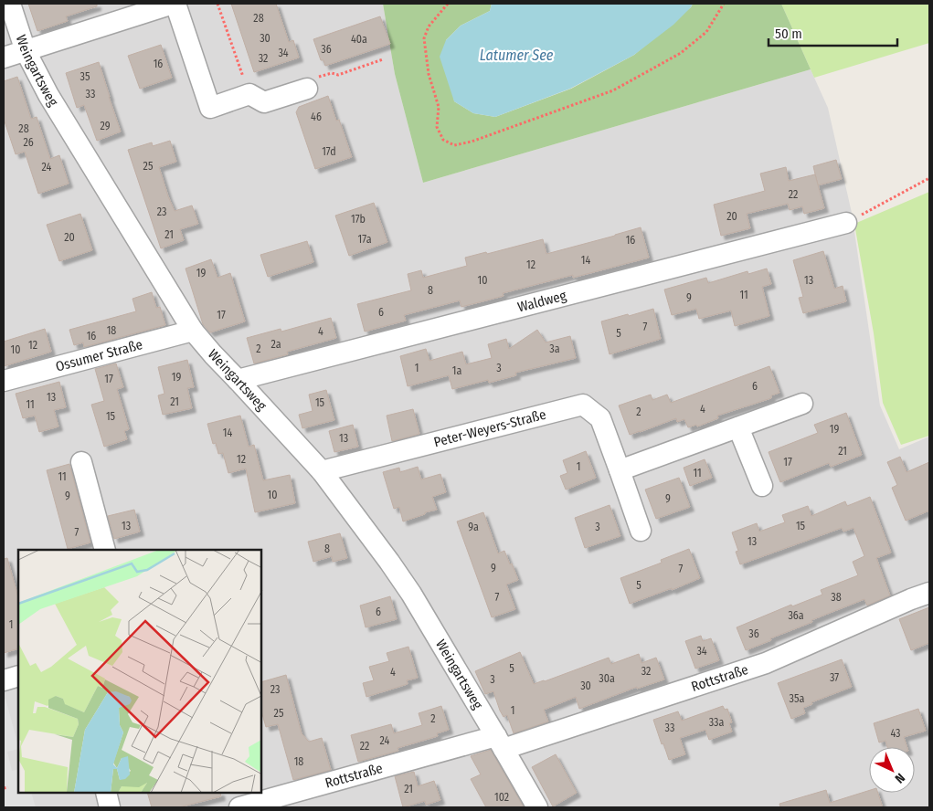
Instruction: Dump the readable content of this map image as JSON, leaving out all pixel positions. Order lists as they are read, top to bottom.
{
  "streets": {
    "street": [
      "Weingartsweg",
      "Waldweg",
      "Ossumer Straße",
      "Peter-Weyers-Straße",
      "Rottstraße"
    ]
  },
  "crossings": [
    ["Weingartsweg", "Waldweg"],
    ["Weingartsweg", "Ossumer Straße"],
    ["Weingartsweg", "Peter-Weyers-Straße"],
    ["Weingartsweg", "Rottstraße"]
  ],
  "water": ["Latumer See"],
  "house_numbers": [
    "28",
    "30",
    "40a",
    "36",
    "34",
    "32",
    "16",
    "35",
    "33",
    "46",
    "29",
    "28",
    "26",
    "17d",
    "25",
    "24",
    "22",
    "23",
    "20",
    "17b",
    "21",
    "20",
    "17a",
    "16",
    "14",
    "12",
    "19",
    "10",
    "13",
    "8",
    "11",
    "9",
    "6",
    "17",
    "7",
    "18",
    "4",
    "5",
    "16",
    "2a",
    "12",
    "2",
    "3a",
    "10",
    "1",
    "3",
    "1a",
    "19",
    "17",
    "6",
    "13",
    "21",
    "15",
    "11",
    "4",
    "2",
    "15",
    "19",
    "14",
    "13",
    "21",
    "12",
    "17",
    "1",
    "11",
    "11",
    "10",
    "9",
    "9",
    "13",
    "15",
    "9a",
    "3",
    "7",
    "13",
    "8",
    "9",
    "7",
    "5",
    "7",
    "38",
    "6",
    "36a",
    "1",
    "36",
    "34",
    "5",
    "32",
    "4",
    "37",
    "30a",
    "3",
    "30",
    "23",
    "35a",
    "1",
    "25",
    "2",
    "33a",
    "33",
    "43",
    "24",
    "22",
    "18",
    "21",
    "102"
  ],
  "scale_bar": "50 m",
  "north": "bottom right"
}
